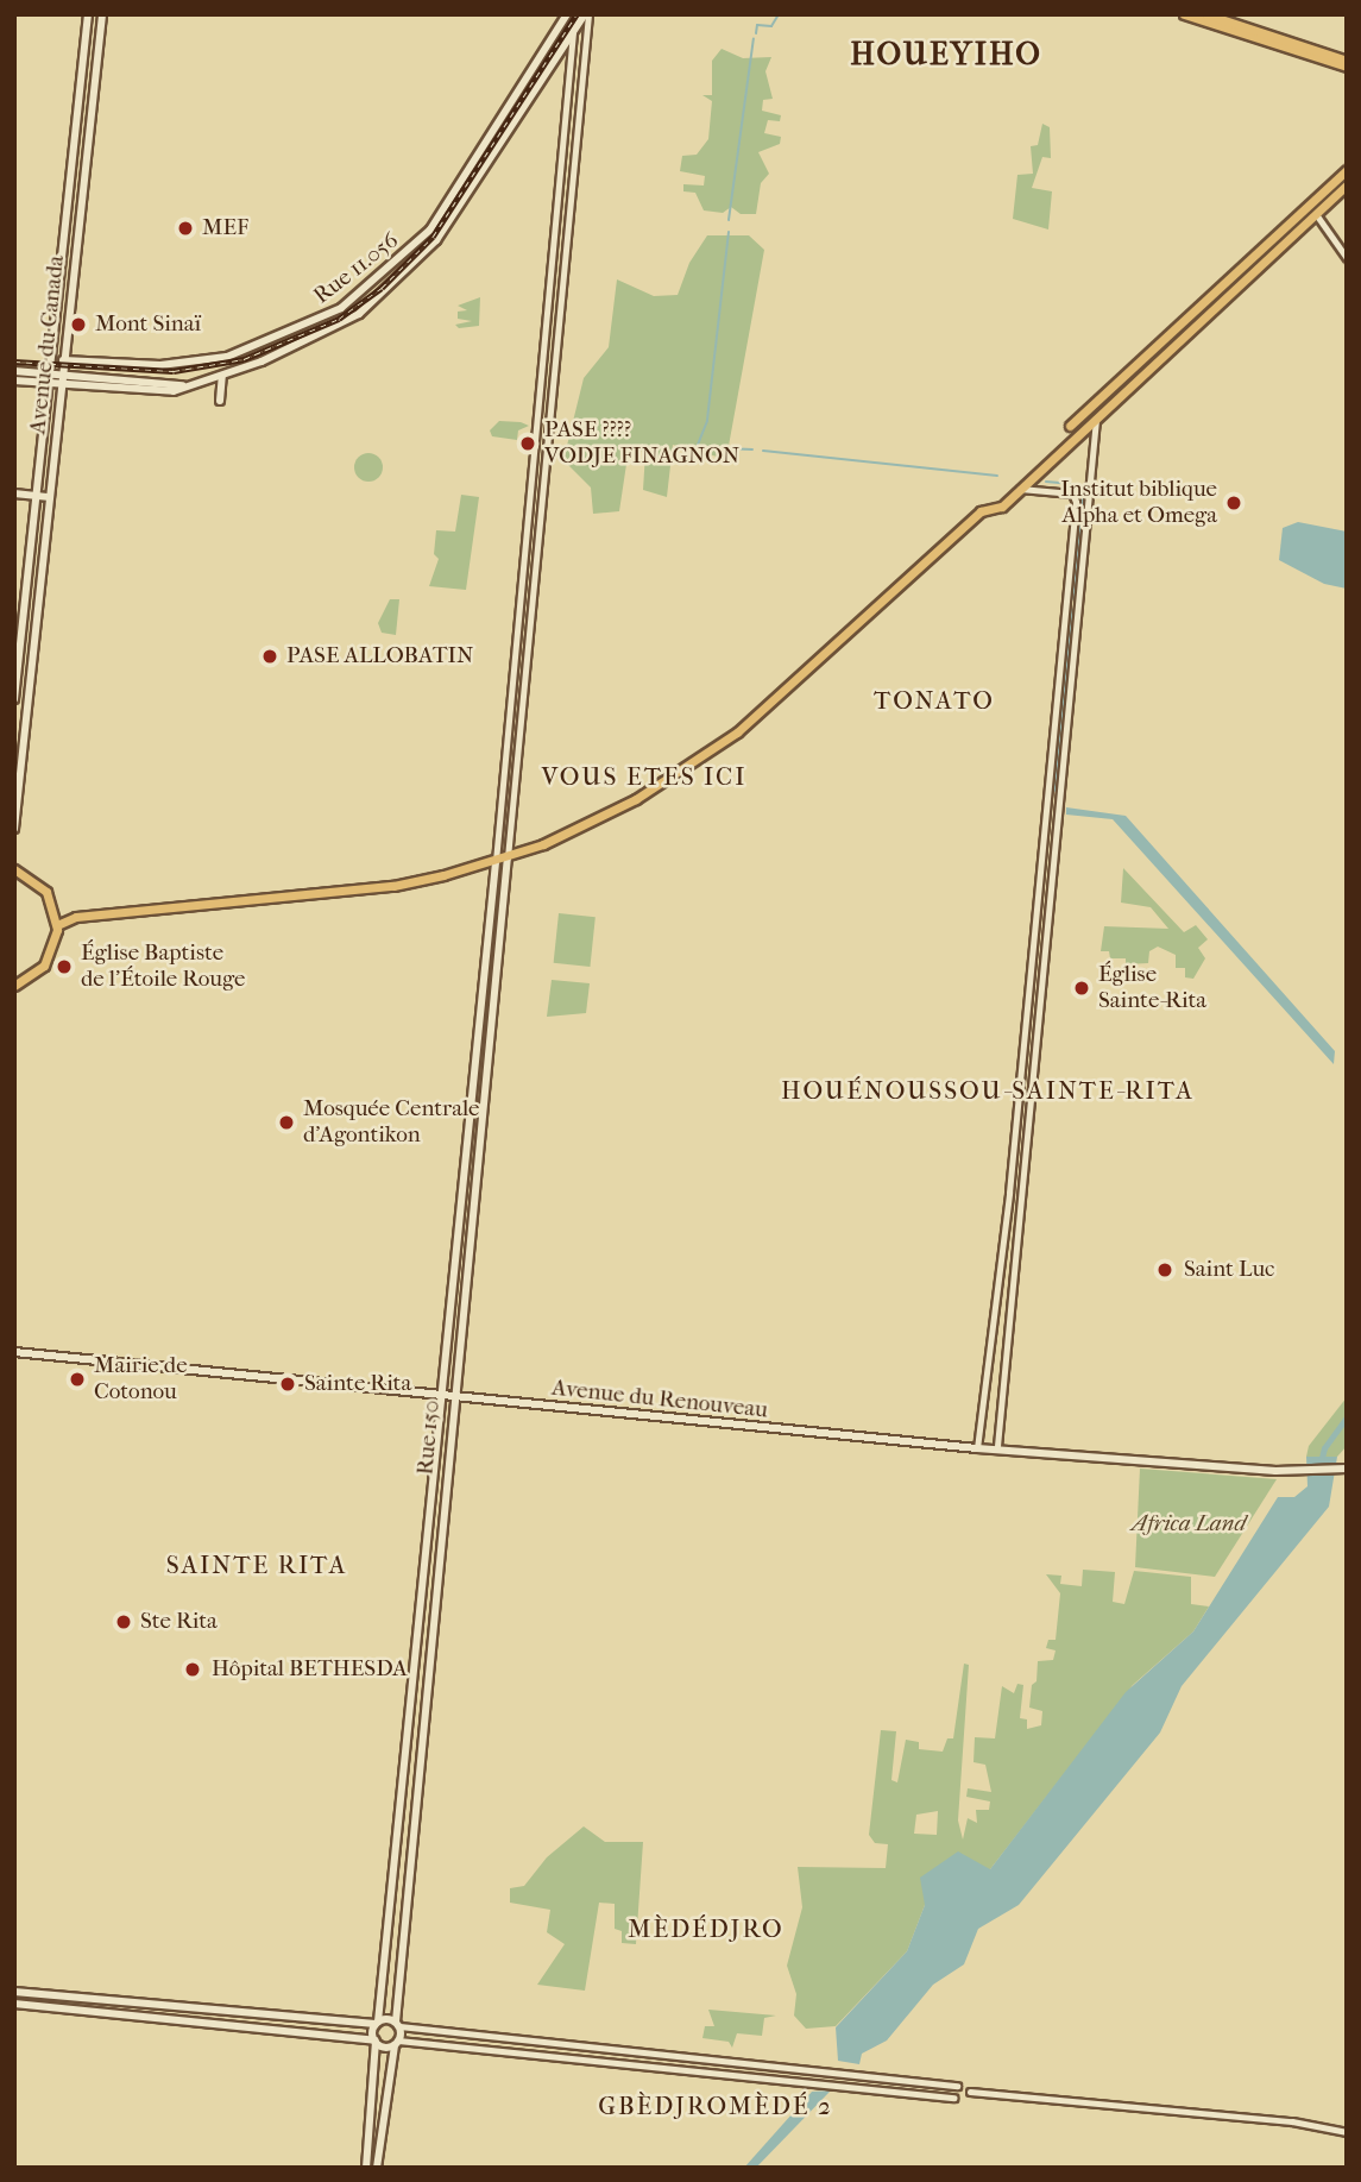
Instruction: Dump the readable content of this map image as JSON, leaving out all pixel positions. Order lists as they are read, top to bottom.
{
  "streets": {
    "main road": [
      "Rue 11.056",
      "Avenue du Canada",
      "Avenue du Renouveau",
      "Rue 150"
    ]
  },
  "crossings": [
    ["Rue 11.056", "Avenue du Canada"],
    ["Avenue du Renouveau", "Rue 150"]
  ],
  "districts": [
    "HOUEYIHO",
    "TONATO",
    "VOUS ETES ICI",
    "HOUÉNOUSSOU-SAINTE-RITA",
    "SAINTE RITA",
    "MÈDÉDJRO",
    "GBÈDJROMÈDÉ 2"
  ],
  "parks": ["Africa Land"],
  "places": [
    "MEF",
    "Mont Sinaï",
    "PASE ???? VODJE FINAGNON",
    "Institut biblique Alpha et Omega",
    "PASE ALLOBATIN",
    "Église Baptiste de l'Étoile Rouge",
    "Église Sainte-Rita",
    "Mosquée Centrale d'Agontikon",
    "Saint Luc",
    "Mairie de Cotonou",
    "Sainte Rita",
    "Ste Rita",
    "Hôpital BETHESDA"
  ]
}
